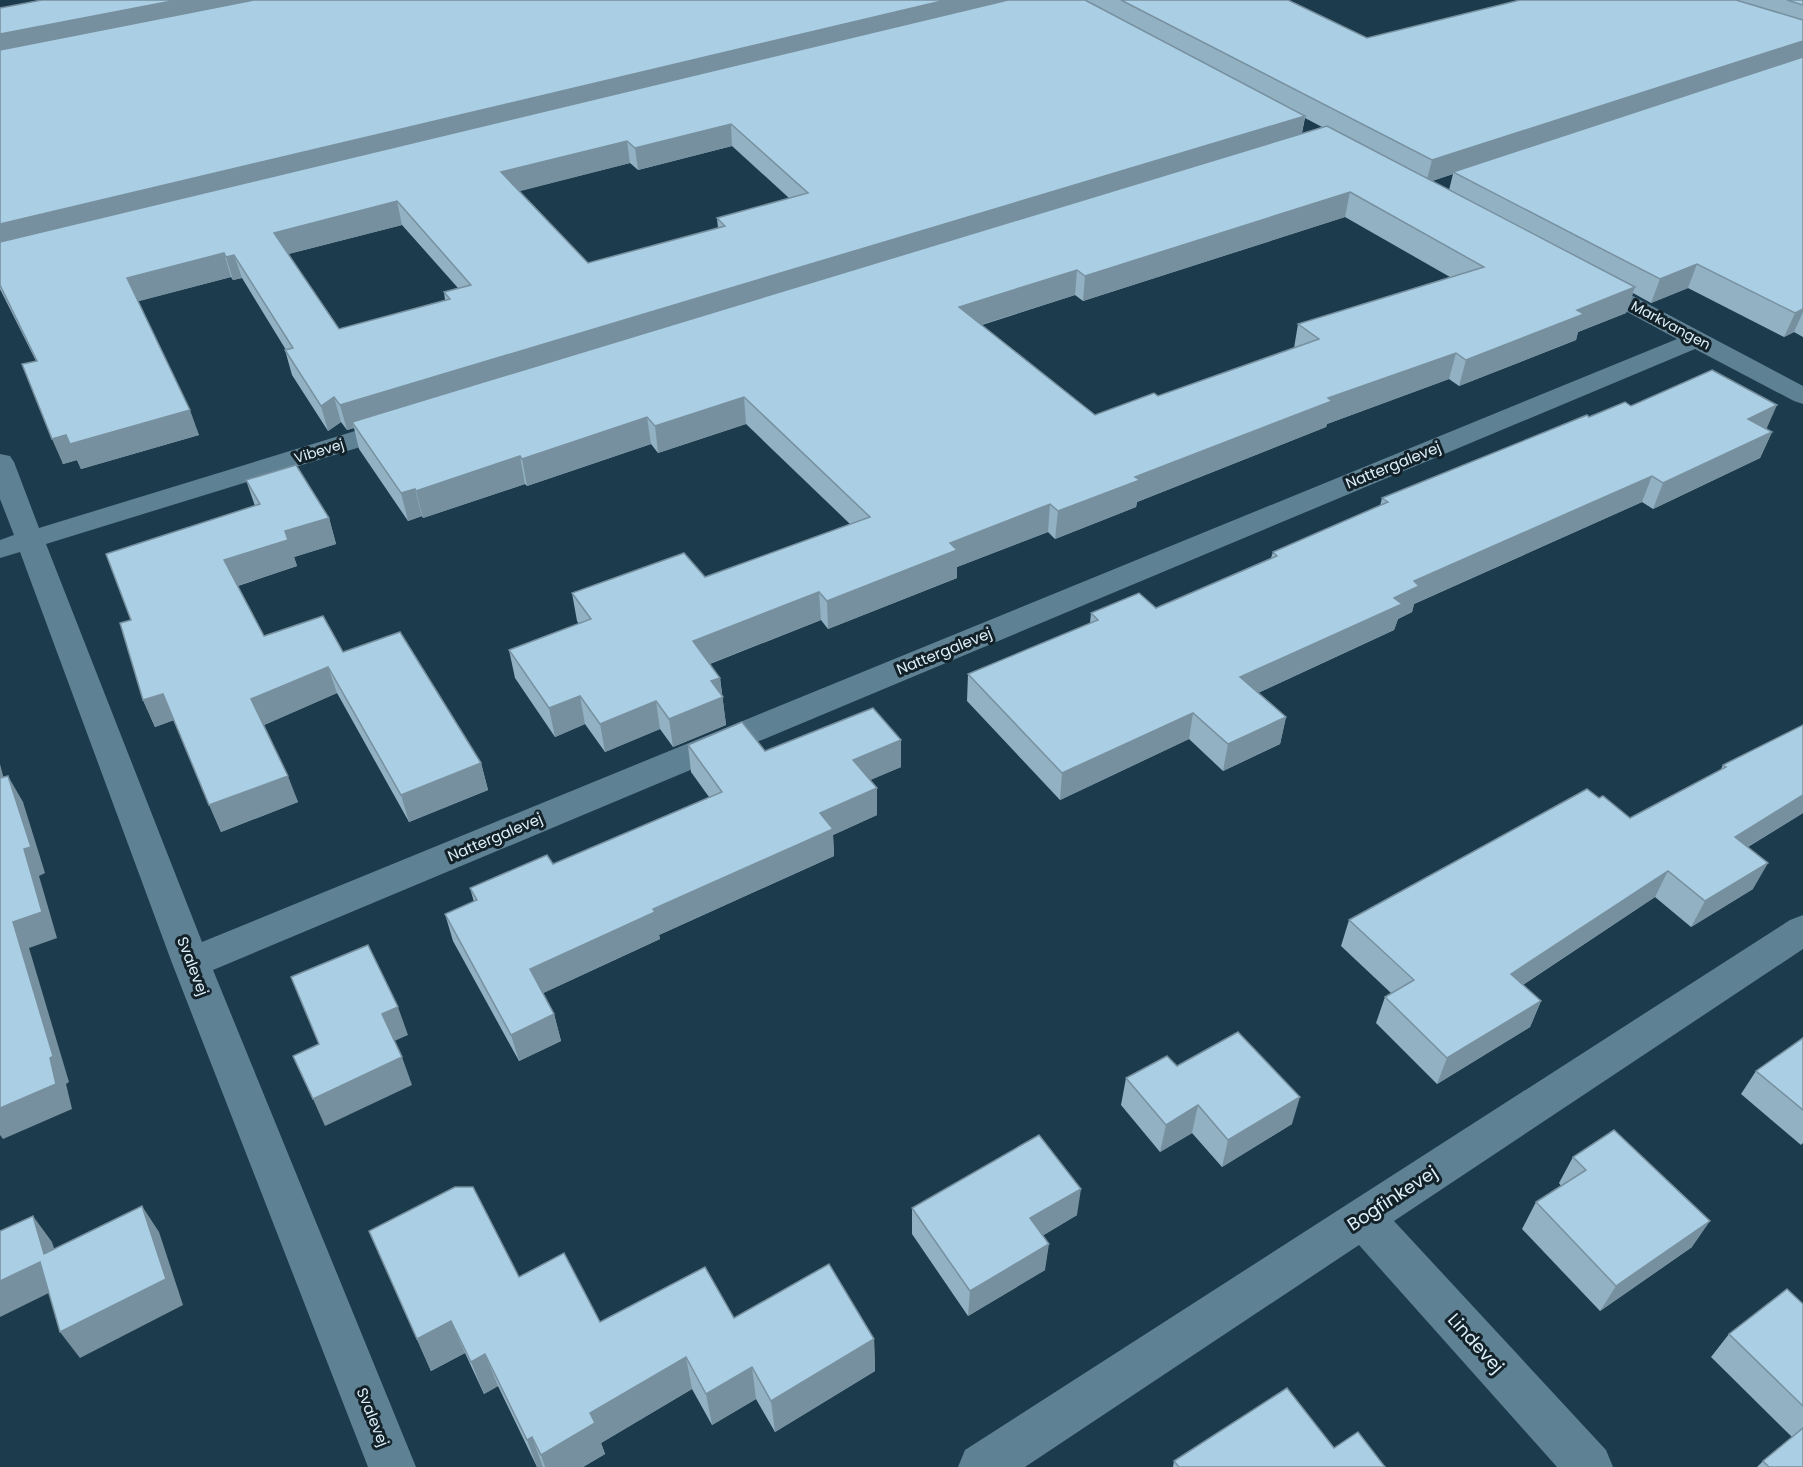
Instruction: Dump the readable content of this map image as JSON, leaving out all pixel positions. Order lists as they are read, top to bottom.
{
  "streets": {
    "street": [
      "Markvangen",
      "Vibevej",
      "Nattergalevej",
      "Svalevej",
      "Bogfinkevej",
      "Lindevej"
    ]
  },
  "crossings": [
    ["Markvangen", "Nattergalevej"],
    ["Vibevej", "Svalevej"],
    ["Nattergalevej", "Svalevej"],
    ["Bogfinkevej", "Lindevej"]
  ]
}
